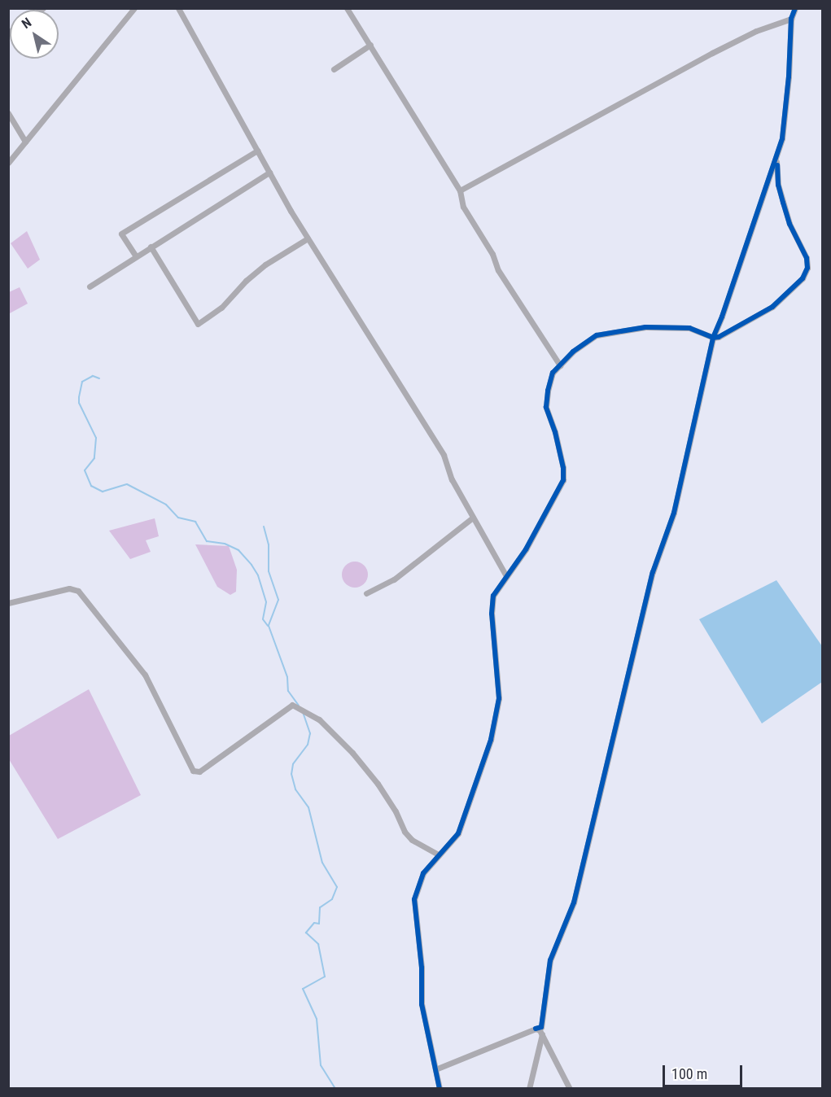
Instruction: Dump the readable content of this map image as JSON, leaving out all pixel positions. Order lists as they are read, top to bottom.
{
  "scale_bar": "100 m",
  "north": "top left"
}
